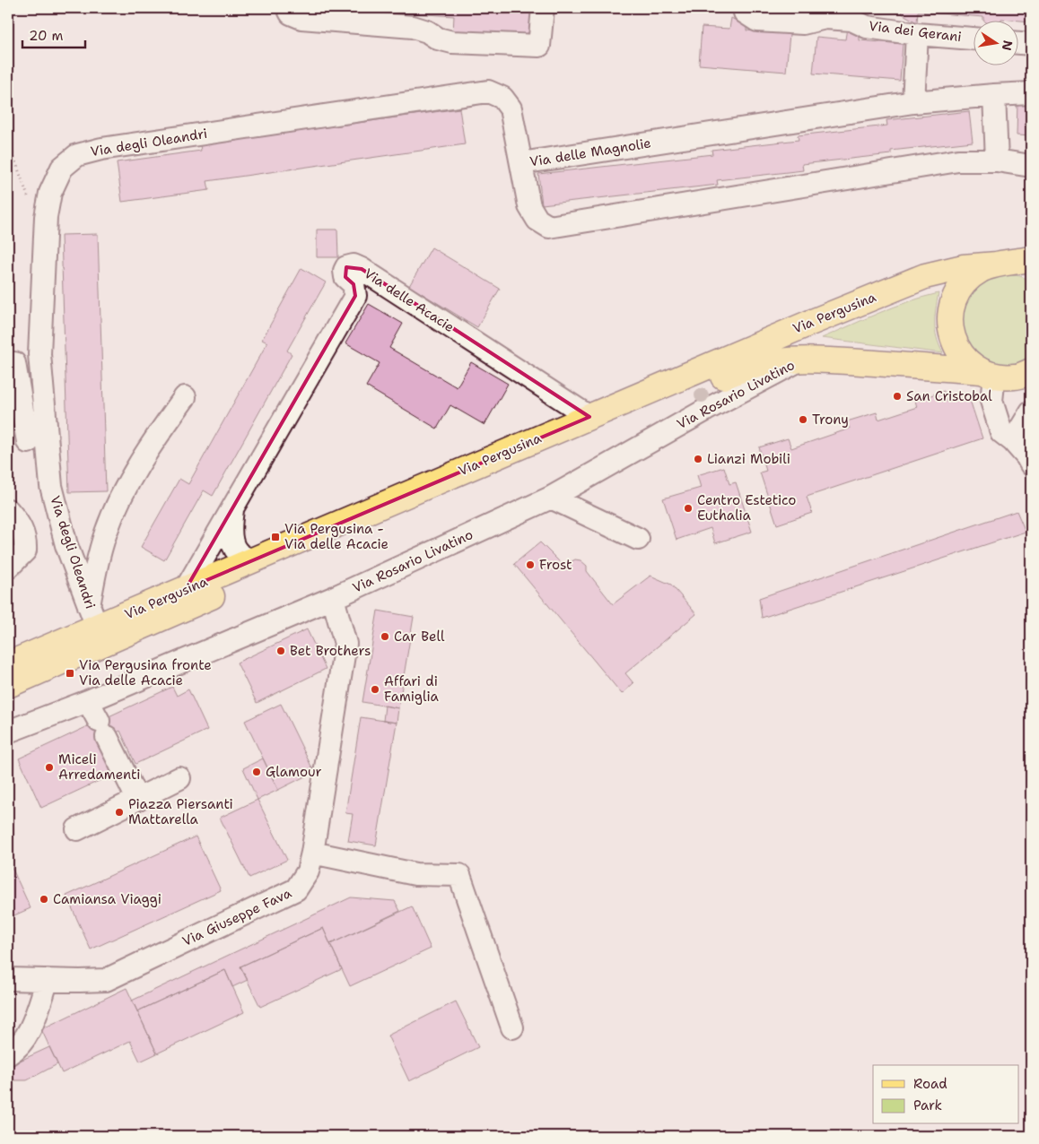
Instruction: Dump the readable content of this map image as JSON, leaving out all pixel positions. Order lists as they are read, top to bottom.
{
  "streets": {
    "main road": ["Via Pergusina"],
    "street": [
      "Via dei Gerani",
      "Via degli Oleandri",
      "Via delle Magnolie",
      "Via delle Acacie",
      "Via Rosario Livatino",
      "Via Giuseppe Fava"
    ]
  },
  "crossings": [
    ["Via degli Oleandri", "Via delle Magnolie"],
    ["Via degli Oleandri", "Via Pergusina"],
    ["Via delle Acacie", "Via Pergusina"],
    ["Via Pergusina", "Via Rosario Livatino"],
    ["Via Rosario Livatino", "Via Giuseppe Fava"]
  ],
  "places": {
    "other": [
      "San Cristobal",
      "Trony",
      "Lianzi Mobili",
      "Centro Estetico Euthalia",
      "Frost",
      "Car Bell",
      "Bet Brothers",
      "Affari di Famiglia",
      "Miceli Arredamenti",
      "Glamour",
      "Piazza Piersanti Mattarella",
      "Camiansa Viaggi"
    ],
    "transit": ["Via Pergusina - Via delle Acacie", "Via Pergusina fronte Via delle Acacie"]
  },
  "legend": ["Road", "Park"],
  "scale_bar": "20 m",
  "north": "right"
}
